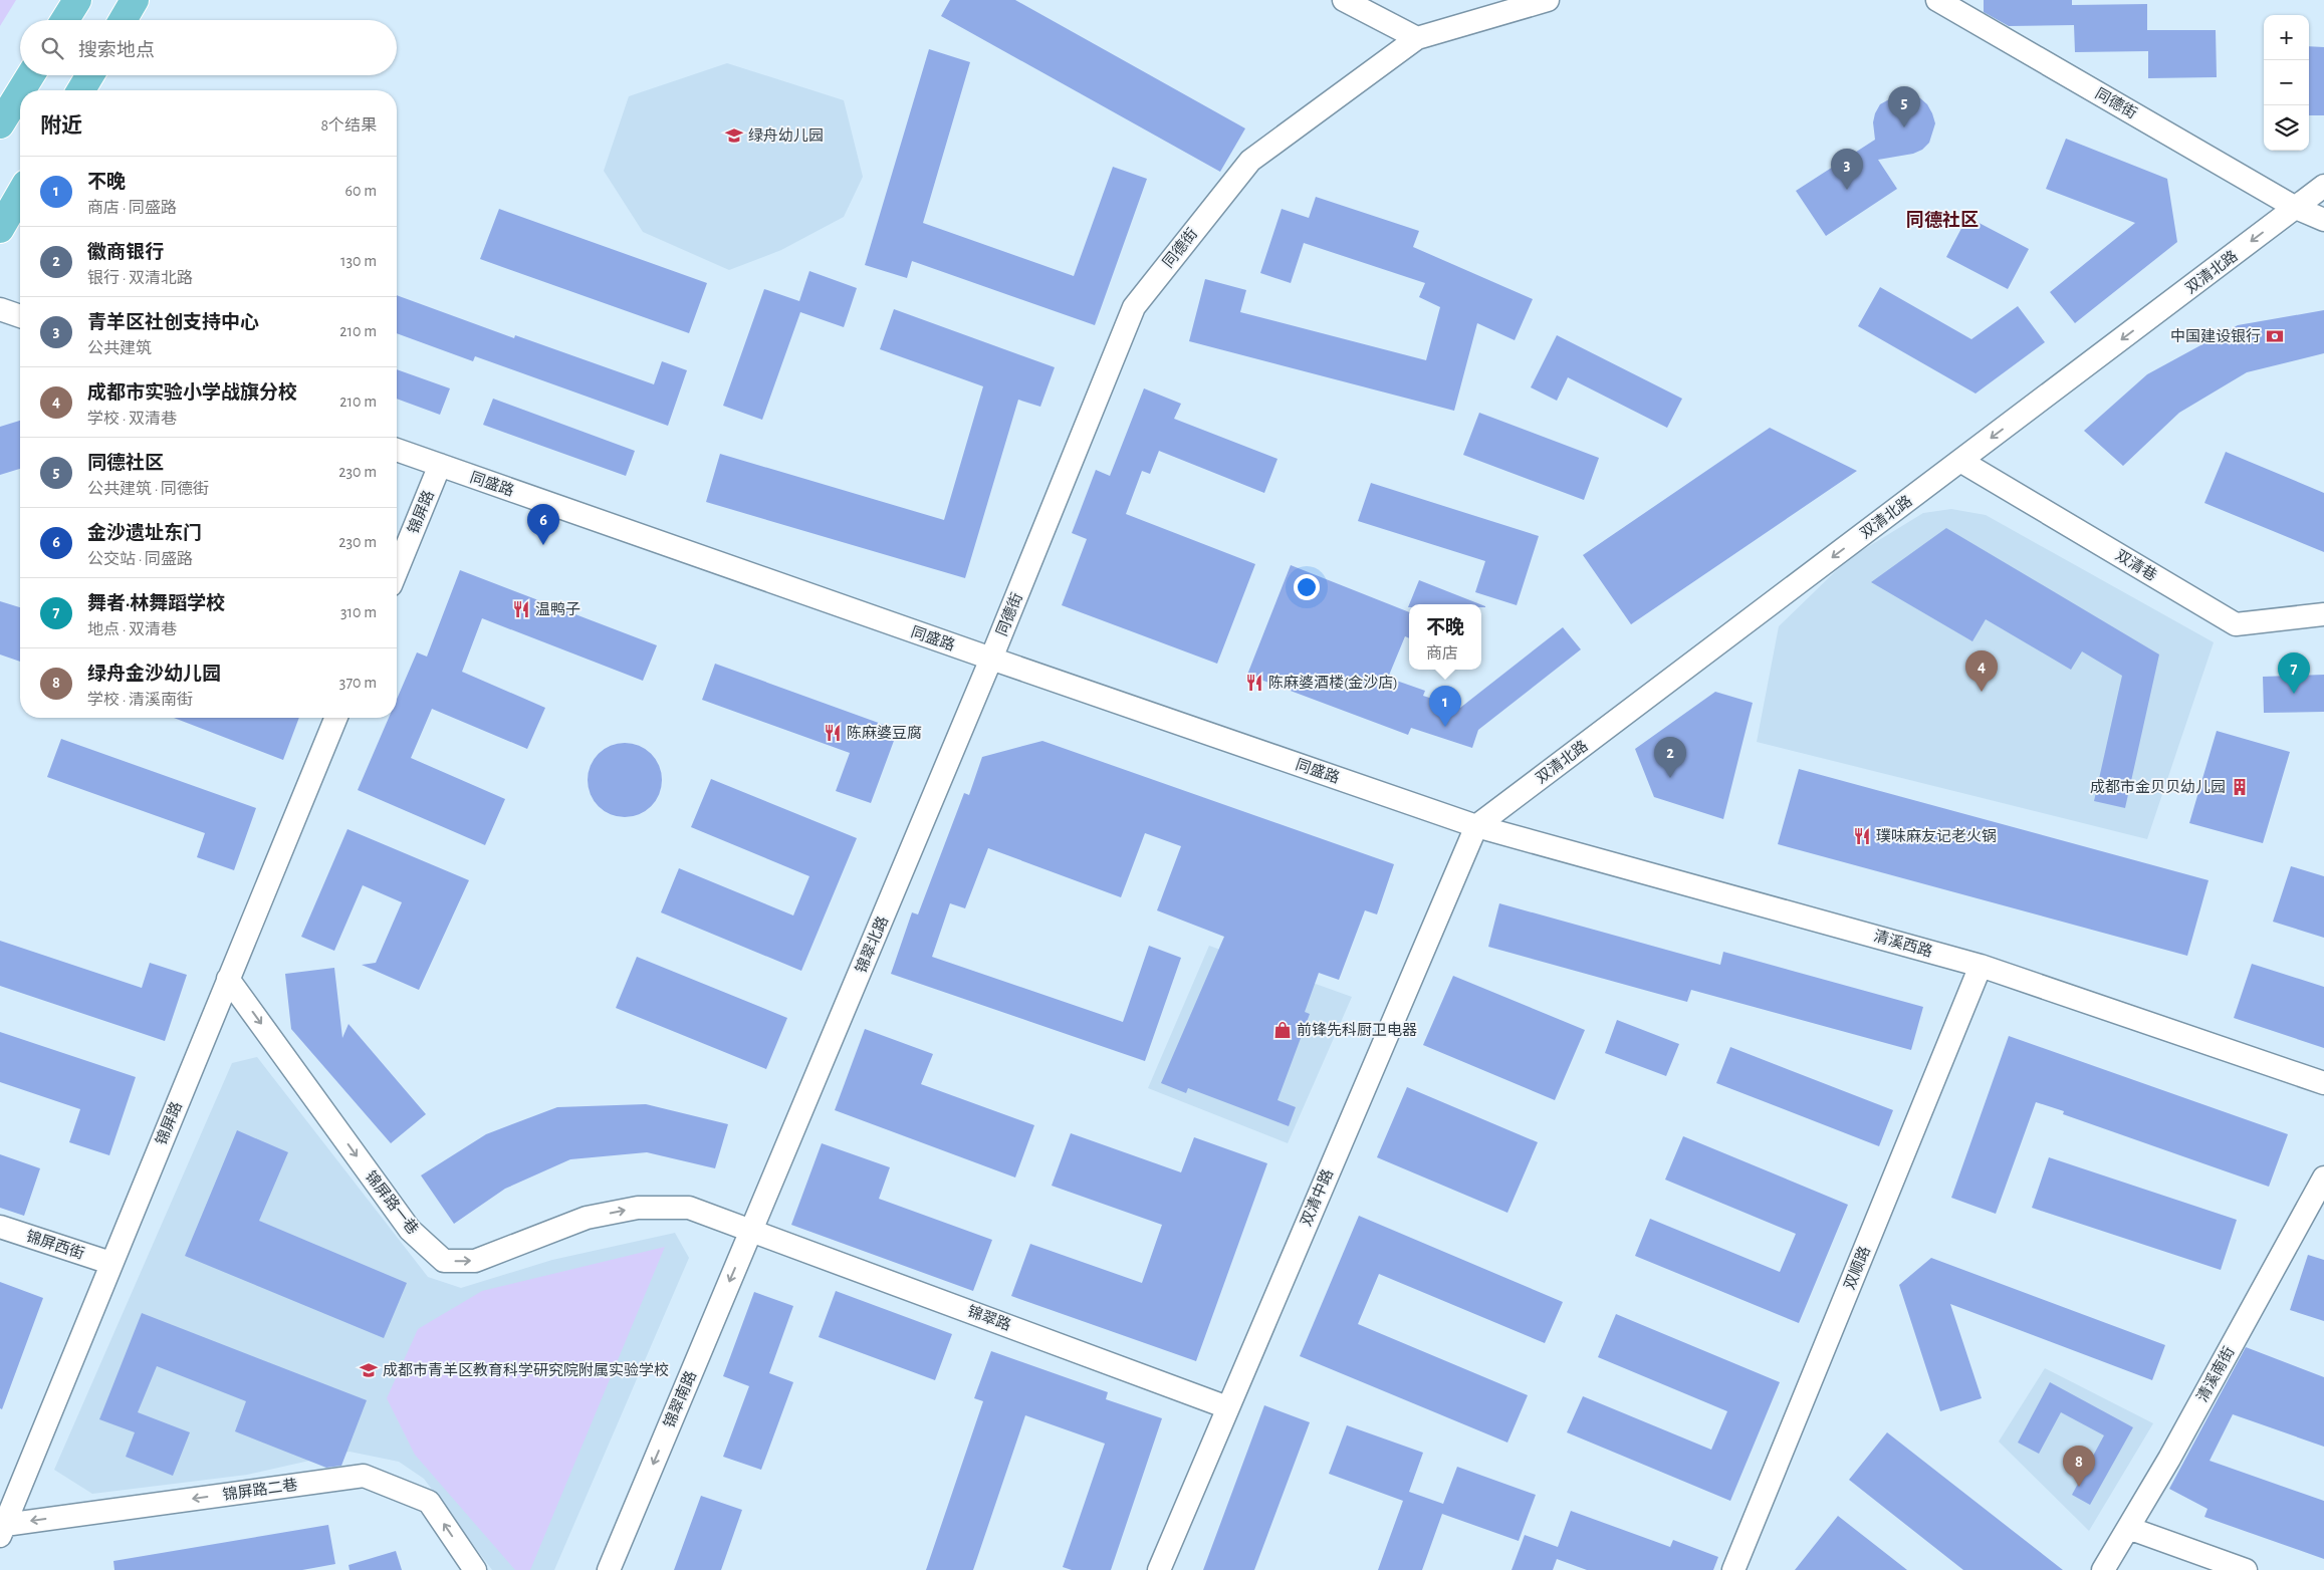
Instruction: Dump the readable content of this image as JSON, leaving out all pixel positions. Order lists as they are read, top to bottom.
{
  "streets": {
    "street": [
      "同德街",
      "双清北路",
      "同盛路",
      "锦屏路",
      "双清巷",
      "清溪西路",
      "锦翠北路",
      "双清中路",
      "锦屏路一巷",
      "锦屏西街",
      "双顺路",
      "锦翠路",
      "清溪南街",
      "锦翠南路",
      "锦屏路二巷"
    ]
  },
  "crossings": [
    ["同德街", "双清北路"],
    ["同德街", "同盛路"],
    ["同德街", "锦翠北路"],
    ["双清北路", "同盛路"],
    ["双清北路", "双清巷"],
    ["双清北路", "清溪西路"],
    ["双清北路", "双清中路"],
    ["同盛路", "锦屏路"],
    ["同盛路", "清溪西路"],
    ["同盛路", "锦翠北路"],
    ["同盛路", "双清中路"],
    ["锦屏路", "锦屏路一巷"],
    ["锦屏路", "锦屏西街"],
    ["锦屏路", "锦屏路二巷"],
    ["清溪西路", "双清中路"],
    ["清溪西路", "双顺路"],
    ["锦翠北路", "锦屏路一巷"],
    ["锦翠北路", "锦翠路"],
    ["锦翠北路", "锦翠南路"],
    ["双清中路", "锦翠路"],
    ["锦屏路一巷", "锦翠路"],
    ["锦屏路一巷", "锦翠南路"],
    ["锦翠路", "锦翠南路"]
  ],
  "one_way": [
    "双清北路",
    "锦屏路一巷",
    "锦翠南路",
    "锦屏路二巷"
  ],
  "districts": ["同德社区"],
  "places": {
    "school or university": ["绿舟幼儿园", "成都市青羊区教育科学研究院附属实验学校"],
    "bank": ["中国建设银行"],
    "restaurant": [
      "温鸭子",
      "陈麻婆酒楼(金沙店)",
      "陈麻婆豆腐",
      "璞味麻友记老火锅"
    ],
    "building": ["成都市金贝贝幼儿园"],
    "shop": ["前锋先科厨卫电器"]
  },
  "page": {
    "map_buttons": ["+", "−"],
    "search": "搜索地点",
    "pins": [
      "5",
      "3",
      "6",
      "4",
      "7",
      "1",
      "2",
      "8"
    ],
    "heading": ["附近", "8个结果"],
    "list": [
      {
        "mark": "1",
        "name": "不晚",
        "note": "商店 · 同盛路",
        "value": "60 m"
      },
      {
        "mark": "2",
        "name": "徽商银行",
        "note": "银行 · 双清北路",
        "value": "130 m"
      },
      {
        "mark": "3",
        "name": "青羊区社创支持中心",
        "note": "公共建筑",
        "value": "210 m"
      },
      {
        "mark": "4",
        "name": "成都市实验小学战旗分校",
        "note": "学校 · 双清巷",
        "value": "210 m"
      },
      {
        "mark": "5",
        "name": "同德社区",
        "note": "公共建筑 · 同德街",
        "value": "230 m"
      },
      {
        "mark": "6",
        "name": "金沙遗址东门",
        "note": "公交站 · 同盛路",
        "value": "230 m"
      },
      {
        "mark": "7",
        "name": "舞者·林舞蹈学校",
        "note": "地点 · 双清巷",
        "value": "310 m"
      },
      {
        "mark": "8",
        "name": "绿舟金沙幼儿园",
        "note": "学校 · 清溪南街",
        "value": "370 m"
      }
    ],
    "popup": ["不晚", "商店"]
  }
}
